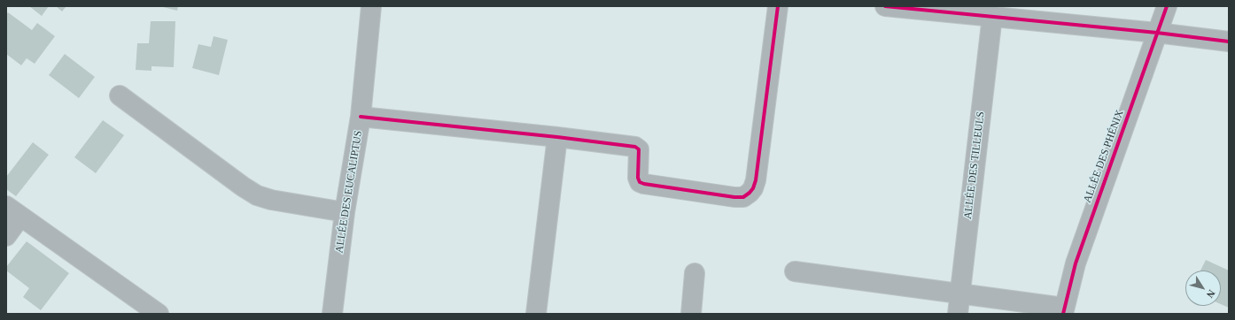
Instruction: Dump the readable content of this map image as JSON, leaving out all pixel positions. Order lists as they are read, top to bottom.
{
  "streets": {
    "street": ["ALLÉE DES PHÉNIX", "ALLÉE DES TILLEULS", "ALLÉE DES EUCALIPTUS"]
  },
  "north": "bottom right"
}
